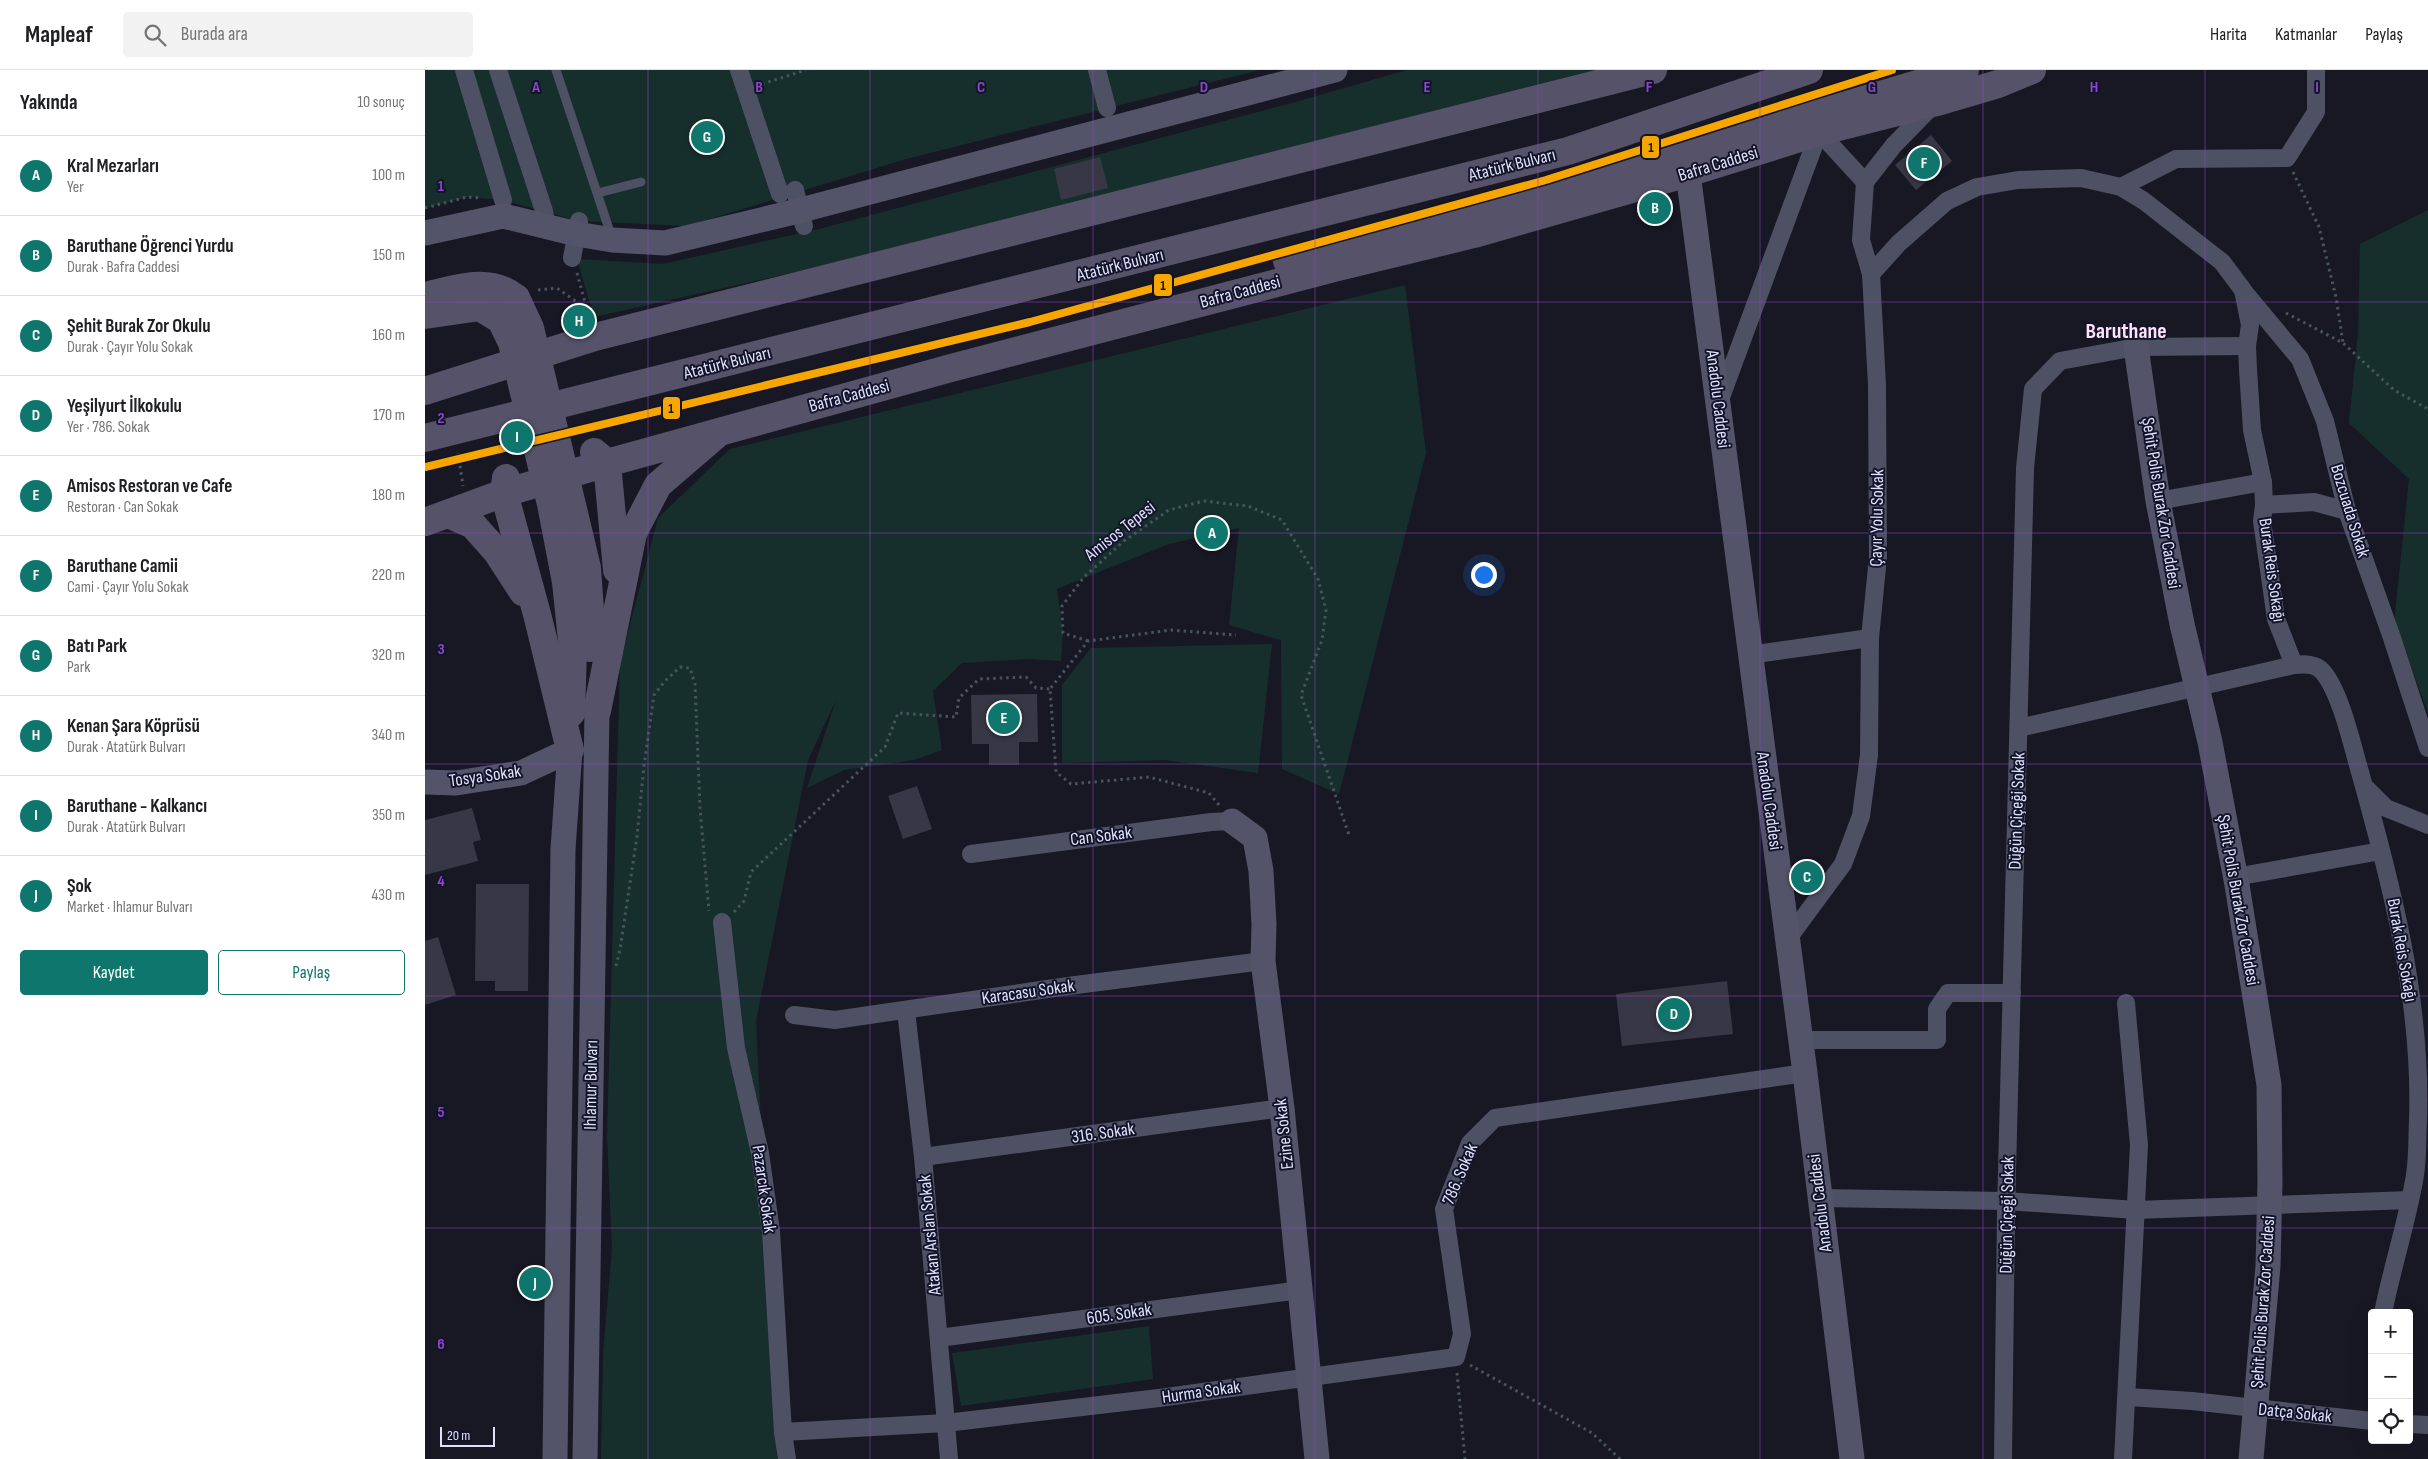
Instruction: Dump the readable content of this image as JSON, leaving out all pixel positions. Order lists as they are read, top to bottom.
{
  "streets": {
    "main road": [
      "Bafra Caddesi",
      "Atatürk Bulvarı",
      "Anadolu Caddesi",
      "Şehit Polis Burak Zor Caddesi",
      "Tosya Sokak",
      "Ihlamur Bulvarı",
      "Ezine Sokak"
    ],
    "street": [
      "Bozcuada Sokak",
      "Çayır Yolu Sokak",
      "Burak Reis Sokağı",
      "Düğün Çiçeği Sokak",
      "Can Sokak",
      "Karacasu Sokak",
      "316. Sokak",
      "786. Sokak",
      "Pazarcık Sokak",
      "Atakan Arslan Sokak",
      "605. Sokak",
      "Hurma Sokak",
      "Datça Sokak"
    ],
    "path": ["Amisos Tepesi"]
  },
  "crossings": [
    ["Bafra Caddesi", "Anadolu Caddesi"],
    ["Anadolu Caddesi", "Çayır Yolu Sokak"],
    ["Anadolu Caddesi", "786. Sokak"],
    ["Şehit Polis Burak Zor Caddesi", "Düğün Çiçeği Sokak"],
    ["Şehit Polis Burak Zor Caddesi", "Datça Sokak"],
    ["Bozcuada Sokak", "Burak Reis Sokağı"],
    ["Çayır Yolu Sokak", "Burak Reis Sokağı"],
    ["Burak Reis Sokağı", "Düğün Çiçeği Sokak"],
    ["Tosya Sokak", "Ihlamur Bulvarı"],
    ["Can Sokak", "Ezine Sokak"],
    ["Karacasu Sokak", "Ezine Sokak"],
    ["Karacasu Sokak", "Atakan Arslan Sokak"],
    ["316. Sokak", "Ezine Sokak"],
    ["316. Sokak", "Atakan Arslan Sokak"],
    ["Ezine Sokak", "605. Sokak"],
    ["Ezine Sokak", "Hurma Sokak"],
    ["786. Sokak", "Hurma Sokak"],
    ["Pazarcık Sokak", "Hurma Sokak"],
    ["Atakan Arslan Sokak", "605. Sokak"],
    ["Atakan Arslan Sokak", "Hurma Sokak"]
  ],
  "districts": ["Baruthane"],
  "lines": ["transit line 1"],
  "scale_bar": "20 m",
  "page": {
    "header": "Mapleaf",
    "search": "Burada ara",
    "nav": ["Harita", "Katmanlar", "Paylaş"],
    "heading": ["Yakında", "10 sonuç"],
    "pins": [
      "G",
      "F",
      "B",
      "H",
      "I",
      "A",
      "E",
      "C",
      "D",
      "J"
    ],
    "list": [
      {
        "mark": "A",
        "name": "Kral Mezarları",
        "note": "Yer",
        "value": "100 m"
      },
      {
        "mark": "B",
        "name": "Baruthane Öğrenci Yurdu",
        "note": "Durak · Bafra Caddesi",
        "value": "150 m"
      },
      {
        "mark": "C",
        "name": "Şehit Burak Zor Okulu",
        "note": "Durak · Çayır Yolu Sokak",
        "value": "160 m"
      },
      {
        "mark": "D",
        "name": "Yeşilyurt İlkokulu",
        "note": "Yer · 786. Sokak",
        "value": "170 m"
      },
      {
        "mark": "E",
        "name": "Amisos Restoran ve Cafe",
        "note": "Restoran · Can Sokak",
        "value": "180 m"
      },
      {
        "mark": "F",
        "name": "Baruthane Camii",
        "note": "Cami · Çayır Yolu Sokak",
        "value": "220 m"
      },
      {
        "mark": "G",
        "name": "Batı Park",
        "note": "Park",
        "value": "320 m"
      },
      {
        "mark": "H",
        "name": "Kenan Şara Köprüsü",
        "note": "Durak · Atatürk Bulvarı",
        "value": "340 m"
      },
      {
        "mark": "I",
        "name": "Baruthane - Kalkancı",
        "note": "Durak · Atatürk Bulvarı",
        "value": "350 m"
      },
      {
        "mark": "J",
        "name": "Şok",
        "note": "Market · Ihlamur Bulvarı",
        "value": "430 m"
      }
    ],
    "buttons": ["Kaydet", "Paylaş"],
    "map_buttons": ["+", "−"],
    "scale": "20 m"
  },
  "grid": {
    "columns": [
      "A",
      "B",
      "C",
      "D",
      "E",
      "F",
      "G",
      "H",
      "I"
    ],
    "rows": [
      "1",
      "2",
      "3",
      "4",
      "5",
      "6"
    ]
  }
}
